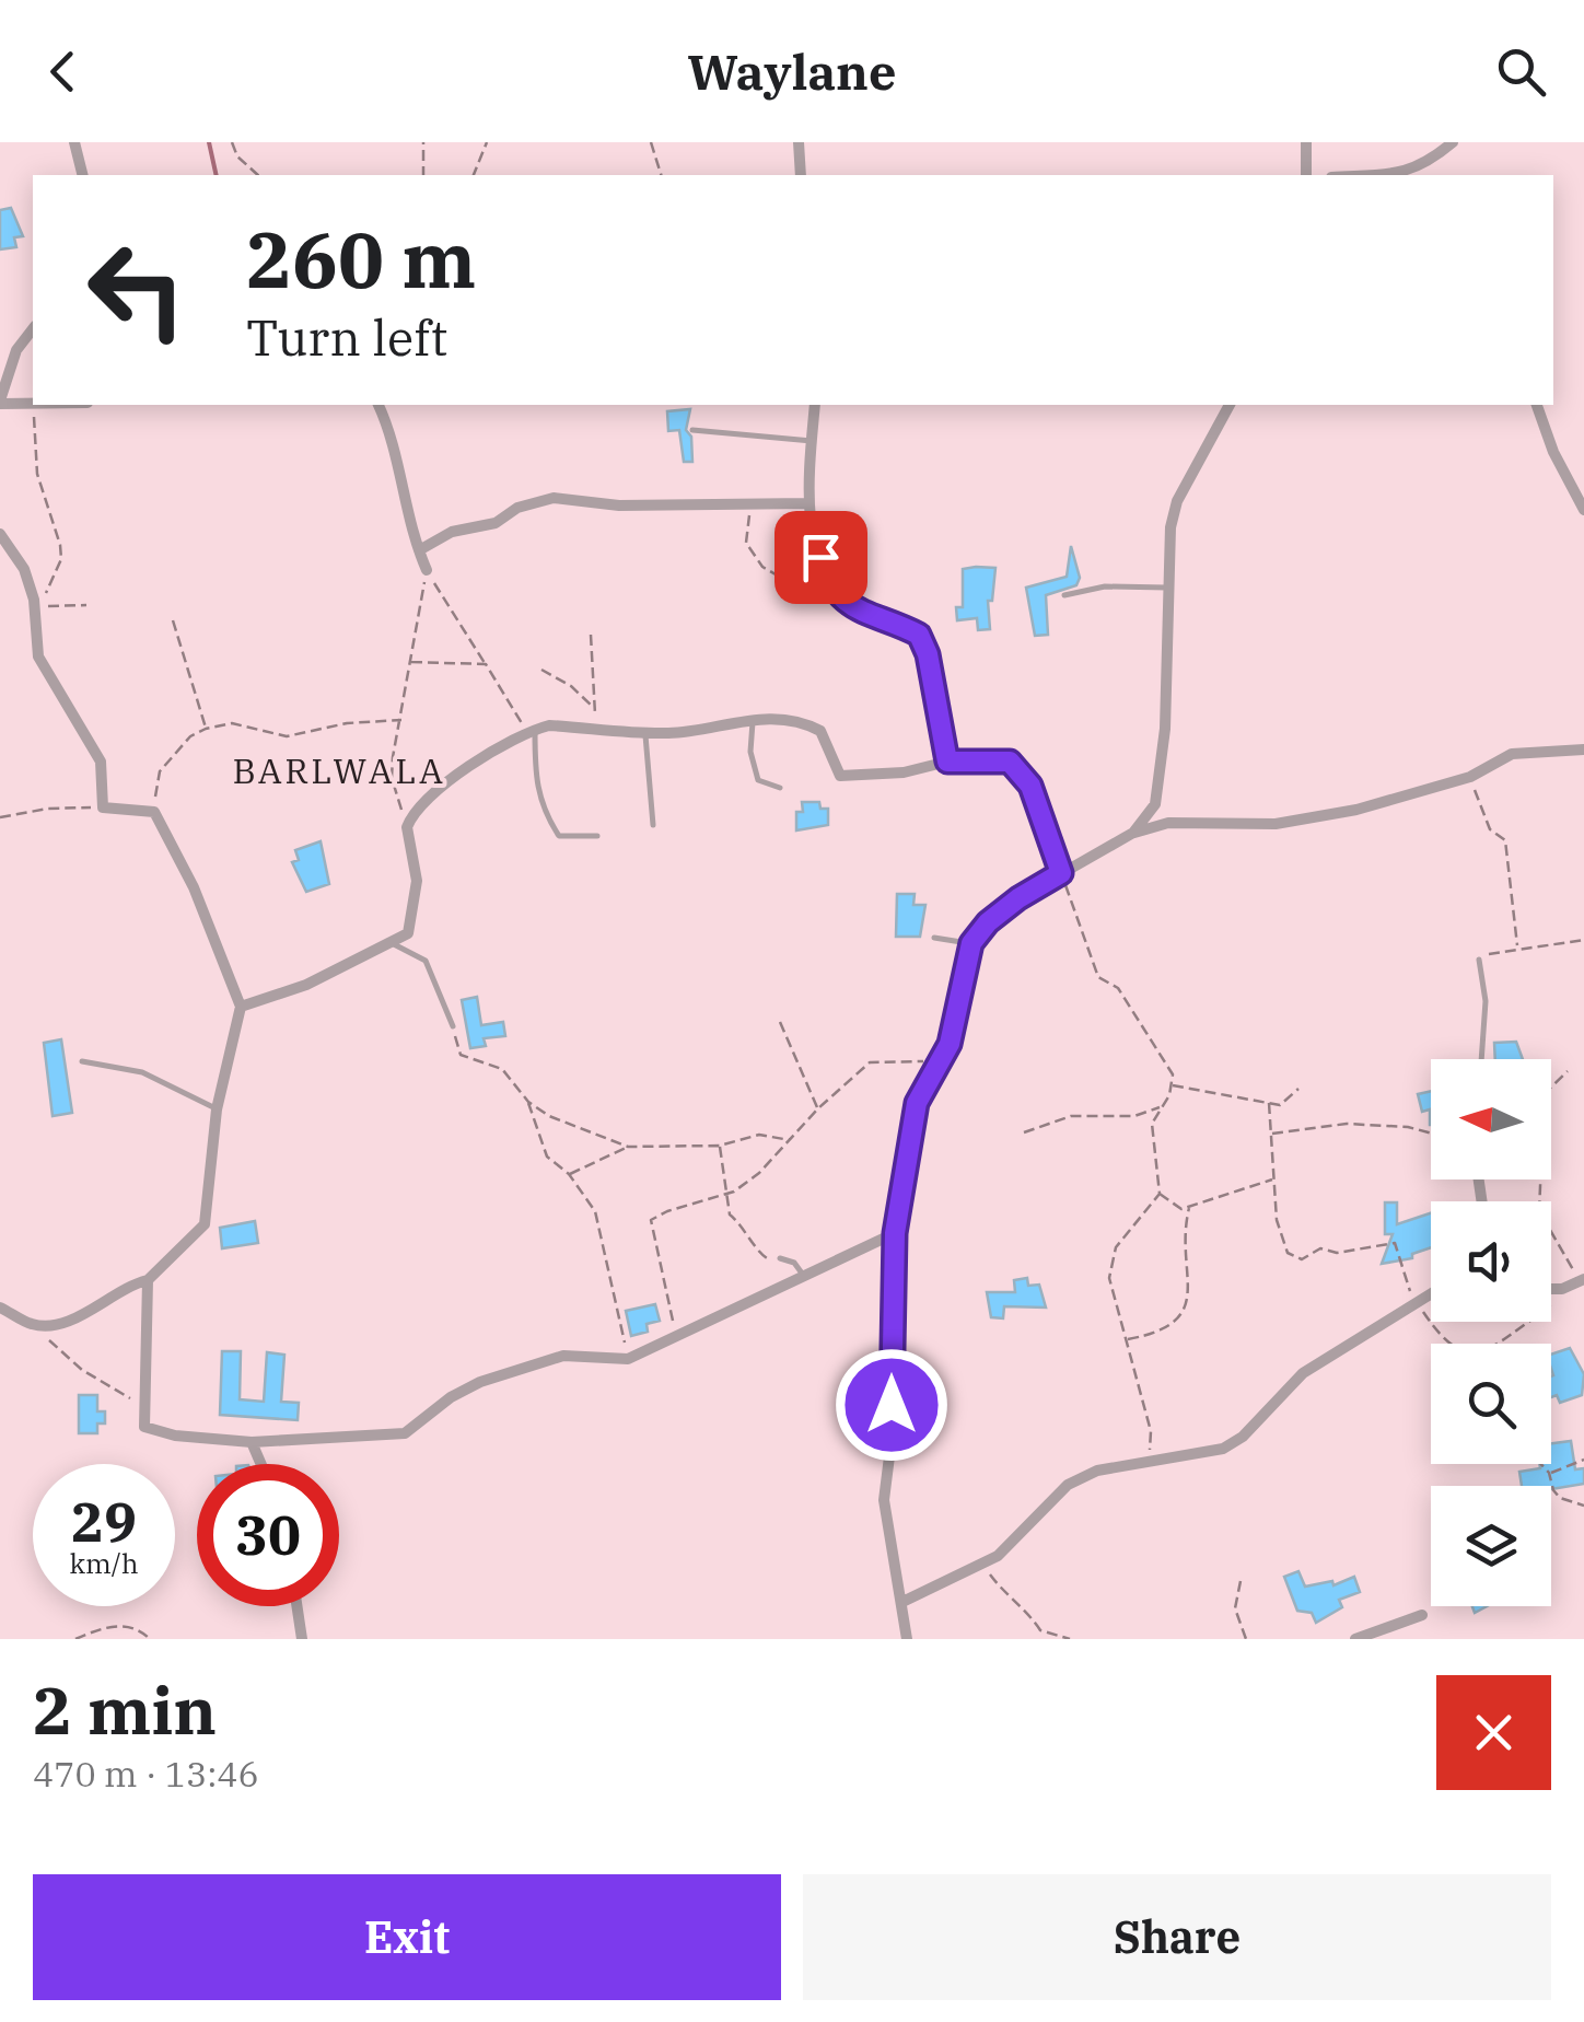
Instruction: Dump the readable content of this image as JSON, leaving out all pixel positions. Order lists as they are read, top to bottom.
{
  "districts": ["BARLWALA"],
  "north": "left",
  "page": {
    "header": "Waylane",
    "turn": ["260 m", "Turn left"],
    "speed": "29 km/h",
    "limit": "30",
    "heading": ["2 min", "470 m · 13:46"],
    "buttons": ["Exit", "Share"]
  }
}
